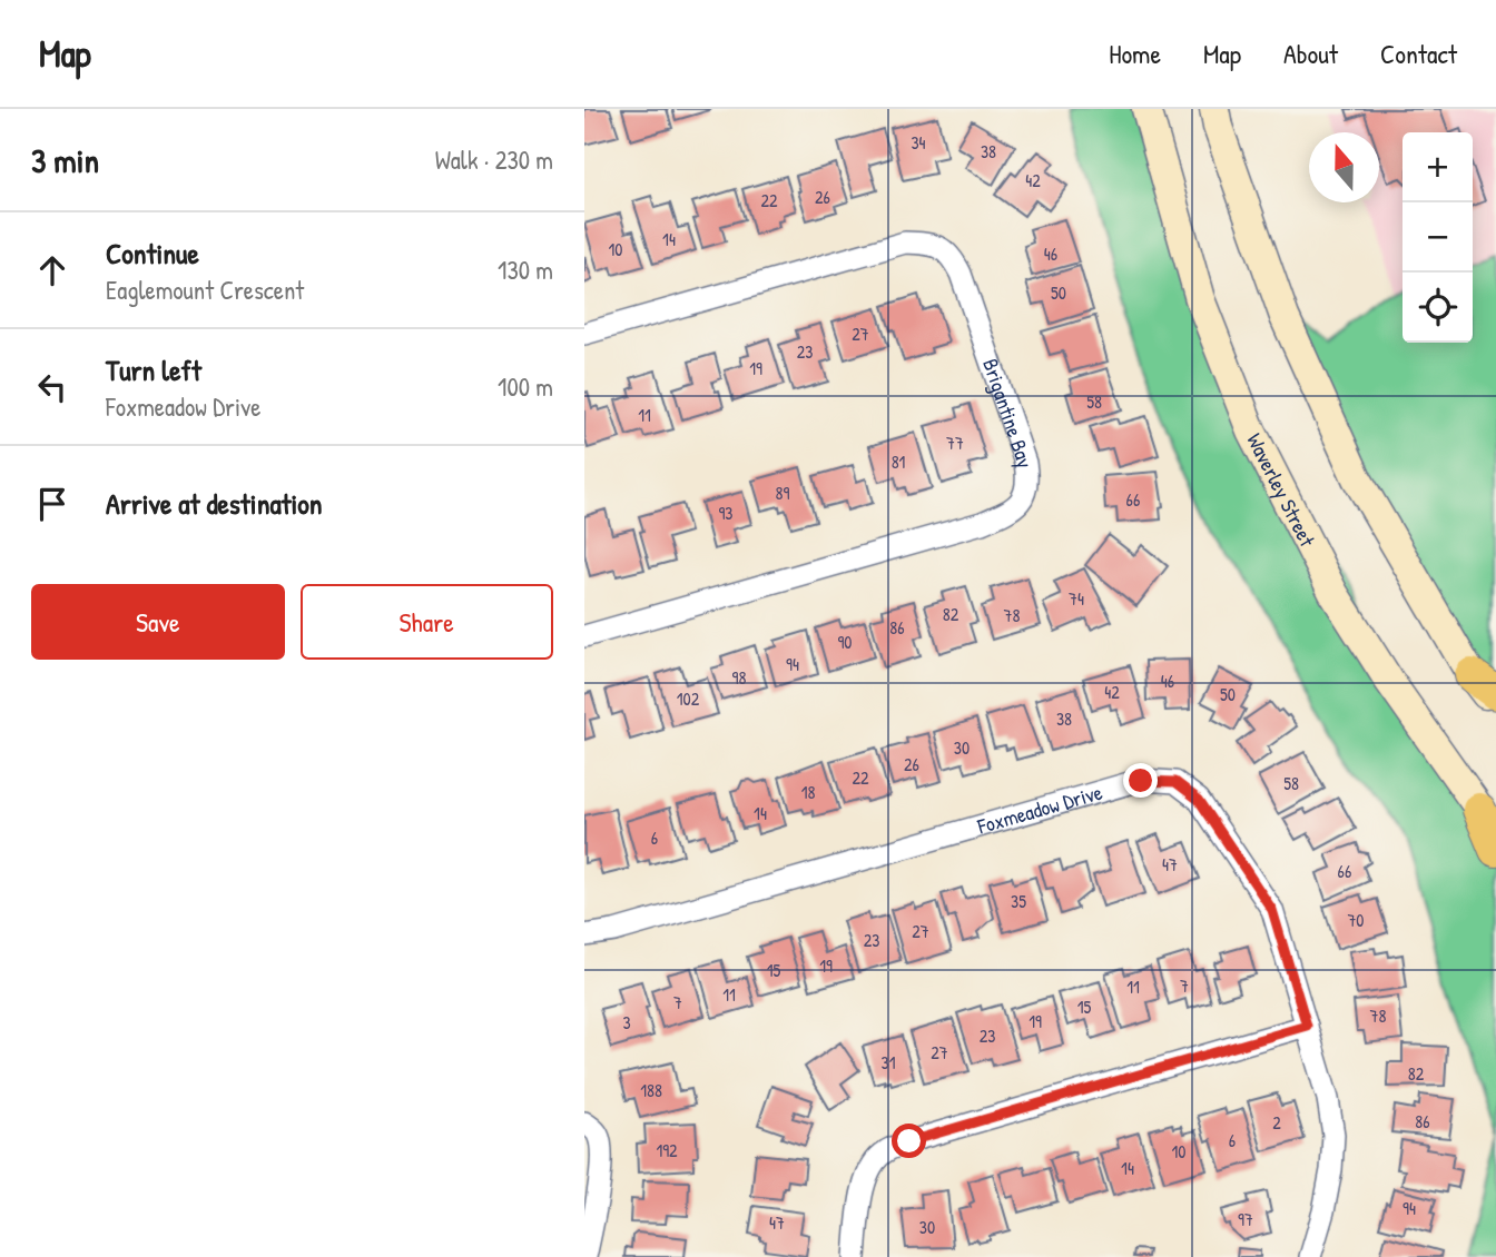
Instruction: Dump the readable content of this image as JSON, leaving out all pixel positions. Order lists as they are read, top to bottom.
{
  "streets": {
    "main road": ["Waverley Street"],
    "street": ["Brigantine Bay", "Foxmeadow Drive"]
  },
  "house_numbers": [
    "34",
    "38",
    "42",
    "26",
    "22",
    "14",
    "10",
    "46",
    "50",
    "27",
    "23",
    "19",
    "58",
    "11",
    "77",
    "81",
    "89",
    "66",
    "93",
    "74",
    "82",
    "78",
    "86",
    "90",
    "94",
    "98",
    "46",
    "42",
    "50",
    "102",
    "38",
    "30",
    "26",
    "22",
    "58",
    "18",
    "14",
    "6",
    "47",
    "66",
    "35",
    "70",
    "27",
    "23",
    "19",
    "15",
    "7",
    "11",
    "11",
    "7",
    "15",
    "78",
    "19",
    "3",
    "23",
    "27",
    "31",
    "82",
    "188",
    "86",
    "2",
    "6",
    "192",
    "10",
    "14",
    "94",
    "97",
    "47",
    "30"
  ],
  "north": "top",
  "page": {
    "header": "Map",
    "nav": [
      "Home",
      "Map",
      "About",
      "Contact"
    ],
    "heading": ["3 min", "Walk · 230 m"],
    "map_buttons": ["+", "−"],
    "list": [
      ["Continue", "Eaglemount Crescent", "130 m"],
      ["Turn left", "Foxmeadow Drive", "100 m"],
      "Arrive at destination"
    ],
    "buttons": ["Save", "Share"]
  }
}
